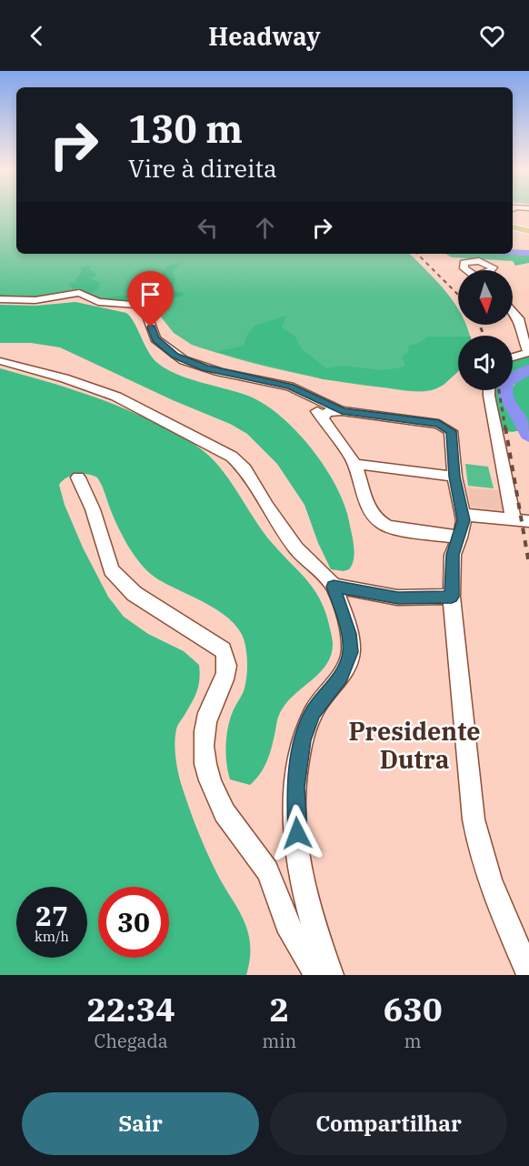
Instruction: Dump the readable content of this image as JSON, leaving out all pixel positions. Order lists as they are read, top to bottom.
{
  "districts": ["Presidente Dutra"],
  "north": "bottom",
  "page": {
    "header": "Headway",
    "turn": ["130 m", "Vire à direita"],
    "speed": "27 km/h",
    "limit": "30",
    "eta": [
      "22:34",
      "Chegada",
      "2",
      "min",
      "630",
      "m"
    ],
    "buttons": ["Sair", "Compartilhar"]
  }
}
